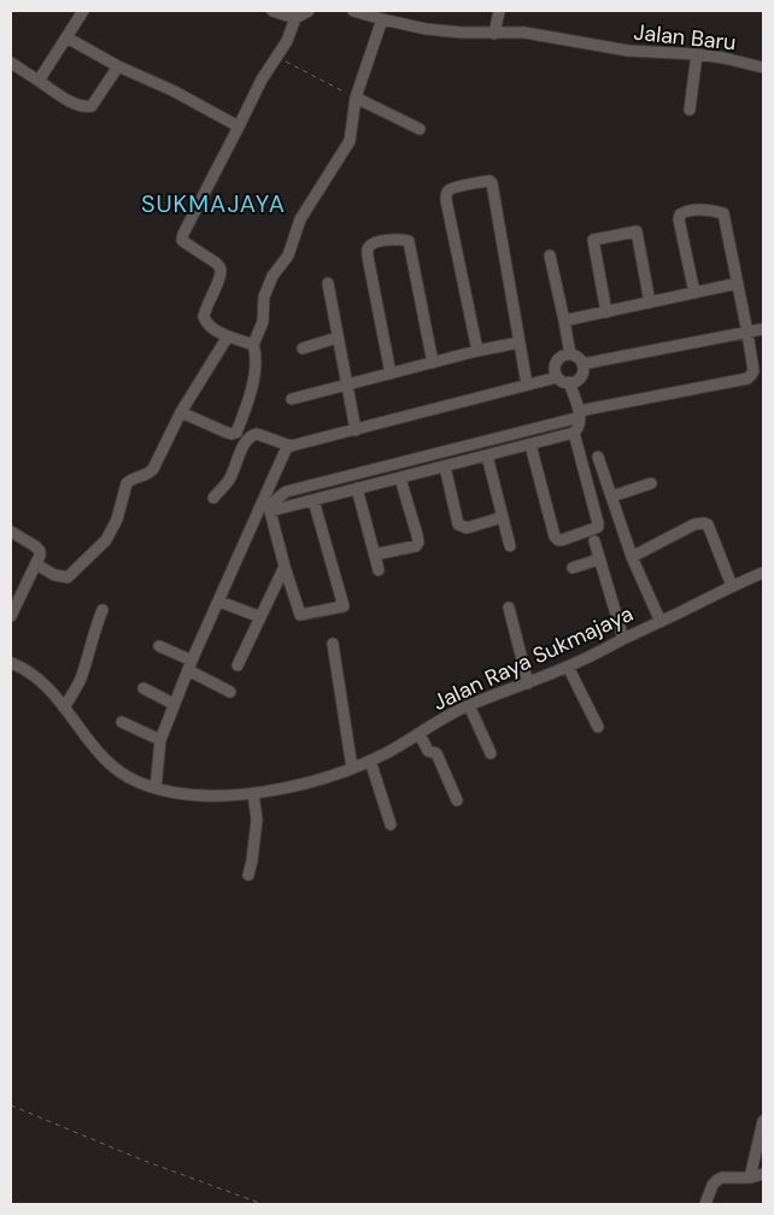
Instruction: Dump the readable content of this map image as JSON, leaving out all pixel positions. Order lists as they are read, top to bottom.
{
  "streets": {
    "street": ["Jalan Baru", "Jalan Raya Sukmajaya"]
  },
  "districts": ["SUKMAJAYA"]
}
